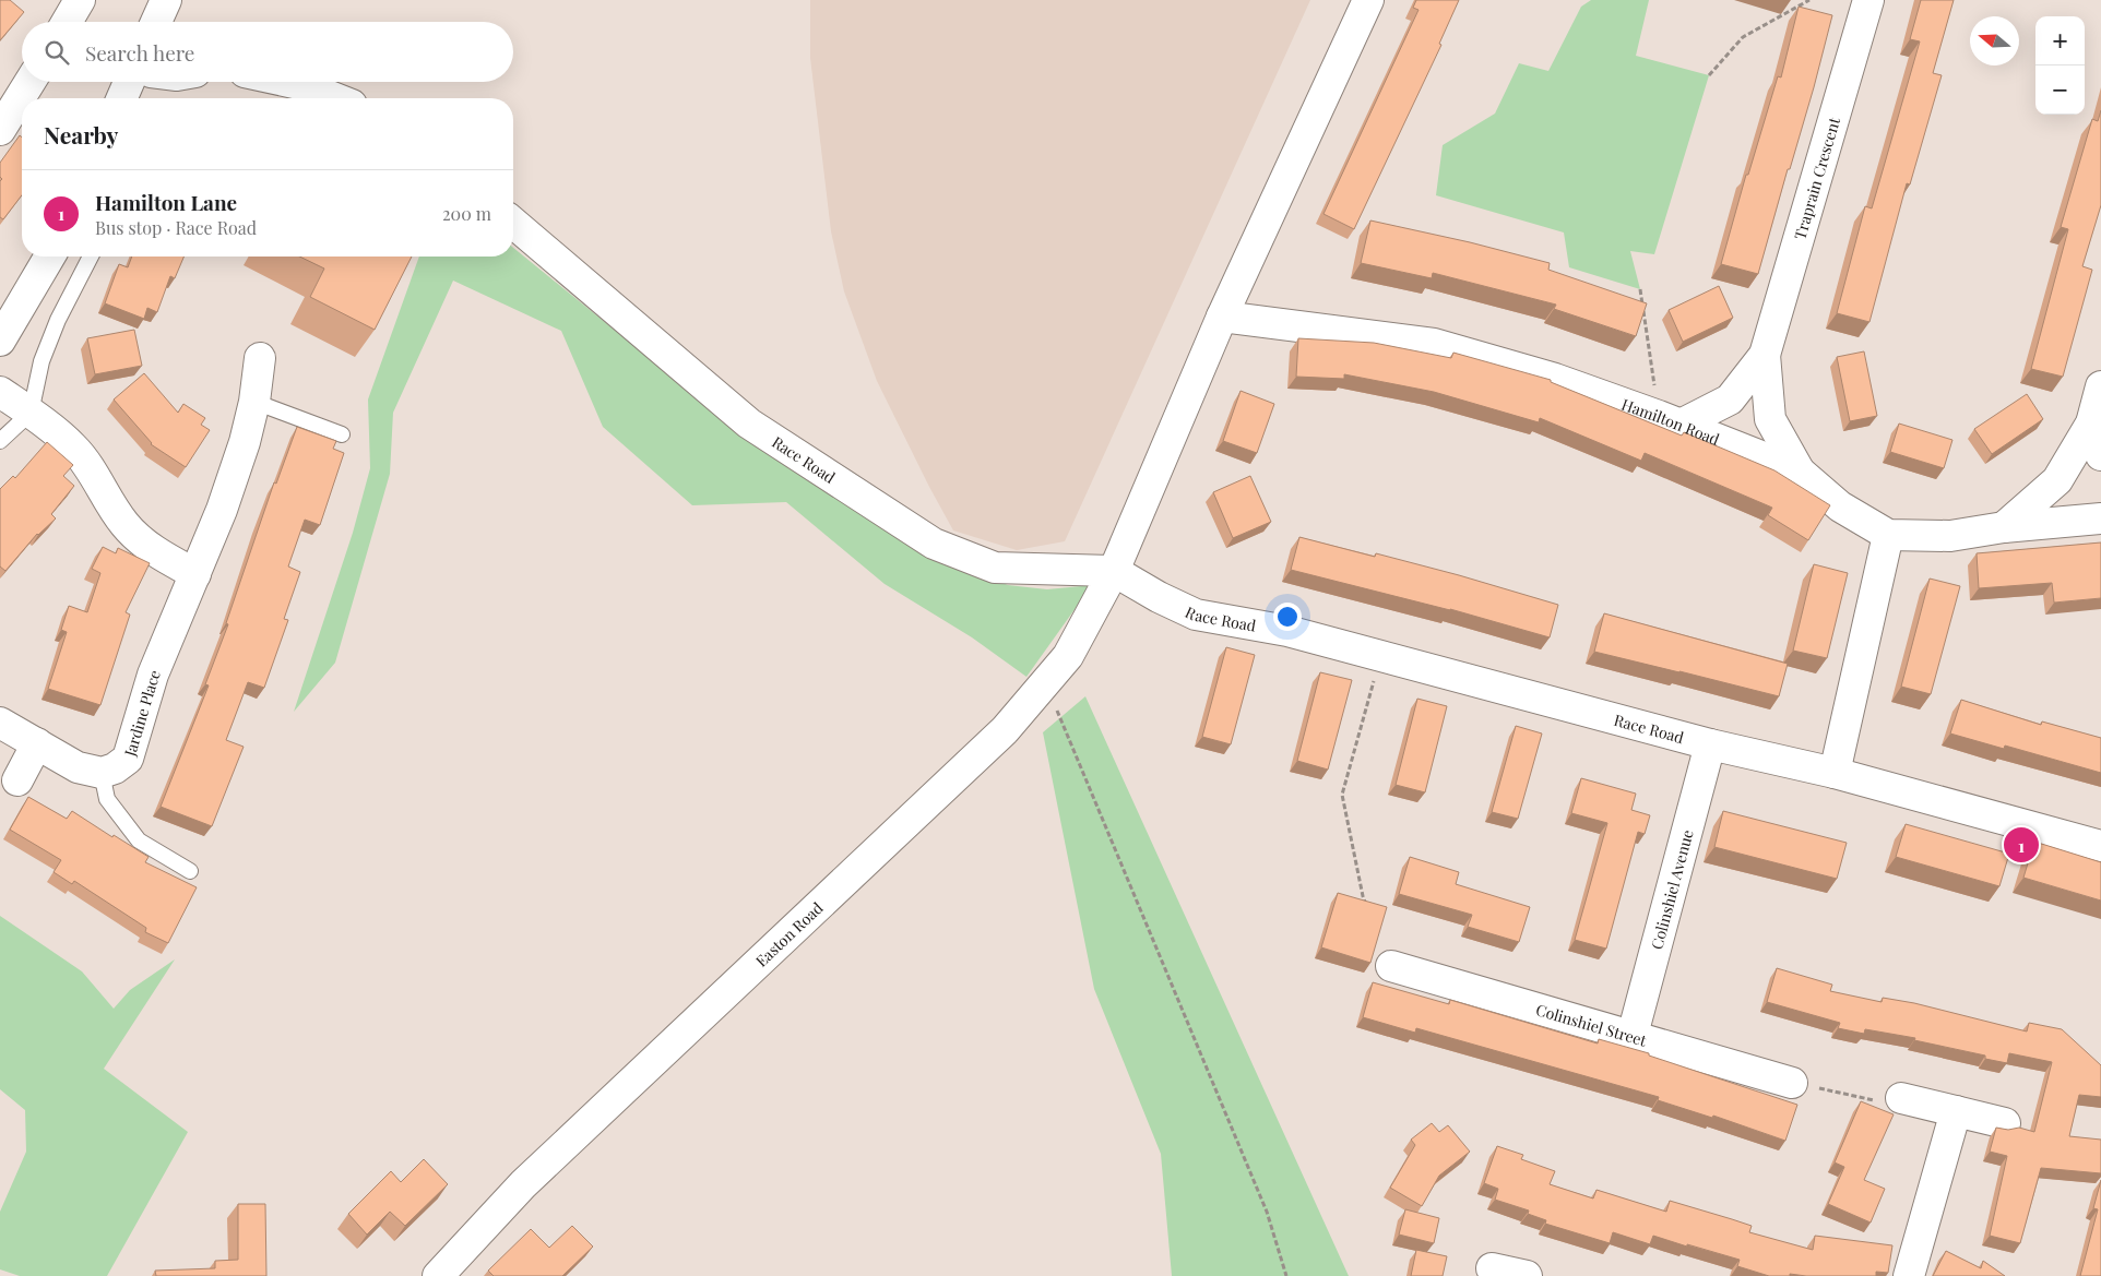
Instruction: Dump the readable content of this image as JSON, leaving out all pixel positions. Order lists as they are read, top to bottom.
{
  "streets": {
    "street": [
      "Traprain Crescent",
      "Hamilton Road",
      "Race Road",
      "Jardine Place",
      "Colinshiel Avenue",
      "Easton Road",
      "Colinshiel Street"
    ]
  },
  "crossings": [
    ["Traprain Crescent", "Hamilton Road"],
    ["Hamilton Road", "Easton Road"],
    ["Race Road", "Colinshiel Avenue"],
    ["Race Road", "Easton Road"],
    ["Colinshiel Avenue", "Colinshiel Street"]
  ],
  "north": "left",
  "page": {
    "map_buttons": ["+", "−"],
    "search": "Search here",
    "heading": "Nearby",
    "list": [
      {
        "mark": "1",
        "name": "Hamilton Lane",
        "note": "Bus stop · Race Road",
        "value": "200 m"
      }
    ],
    "pins": "1"
  }
}
